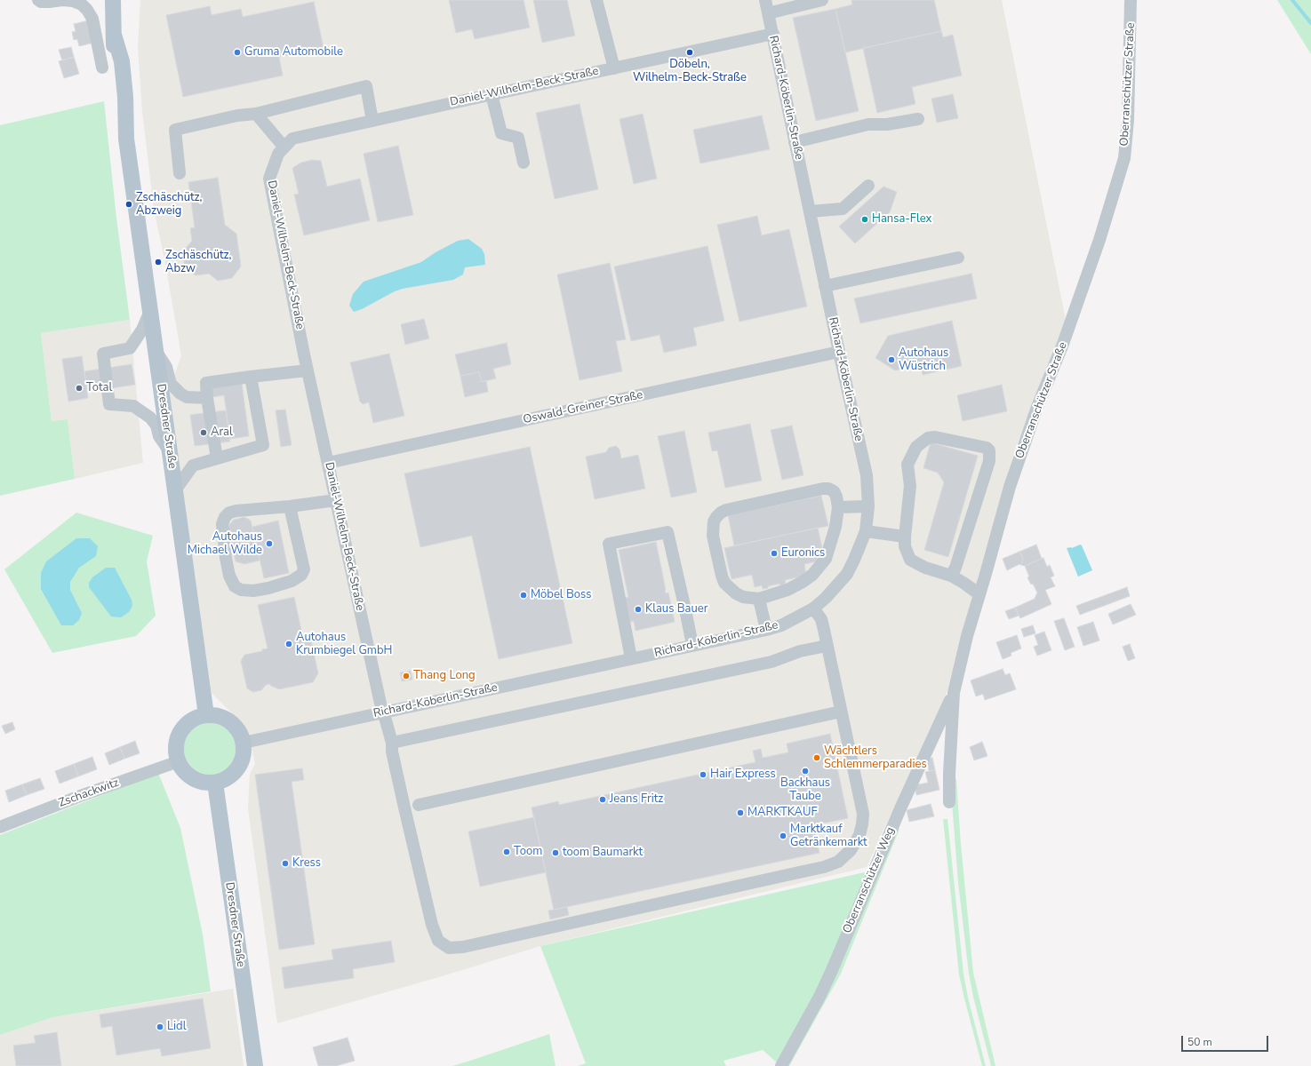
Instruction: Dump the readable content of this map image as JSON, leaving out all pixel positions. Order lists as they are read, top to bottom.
{
  "streets": {
    "main road": ["Dresdner Straße"],
    "street": [
      "Oberranschützer Straße",
      "Daniel-Wilhelm-Beck-Straße",
      "Richard-Köberlin-Straße",
      "Oswald-Greiner-Straße",
      "Zschackwitz",
      "Oberranschützer Weg"
    ]
  },
  "crossings": [
    ["Oberranschützer Straße", "Oberranschützer Weg"],
    ["Daniel-Wilhelm-Beck-Straße", "Richard-Köberlin-Straße"],
    ["Daniel-Wilhelm-Beck-Straße", "Oswald-Greiner-Straße"],
    ["Richard-Köberlin-Straße", "Oswald-Greiner-Straße"],
    ["Richard-Köberlin-Straße", "Dresdner Straße"],
    ["Richard-Köberlin-Straße", "Zschackwitz"],
    ["Dresdner Straße", "Zschackwitz"]
  ],
  "places": [
    "Gruma Automobile",
    "Döbeln, Wilhelm-Beck-Straße",
    "Zschäschütz, Abzweig",
    "Hansa-Flex",
    "Zschäschütz, Abzw",
    "Autohaus Wüstrich",
    "Total",
    "Aral",
    "Autohaus Michael Wilde",
    "Euronics",
    "Möbel Boss",
    "Klaus Bauer",
    "Autohaus Krumbiegel GmbH",
    "Thang Long",
    "Wächtlers Schlemmerparadies",
    "Backhaus Taube",
    "Hair Express",
    "Jeans Fritz",
    "MARKTKAUF",
    "Marktkauf Getränkemarkt",
    "Toom",
    "toom Baumarkt",
    "Kress",
    "Lidl"
  ],
  "scale_bar": "50 m"
}
